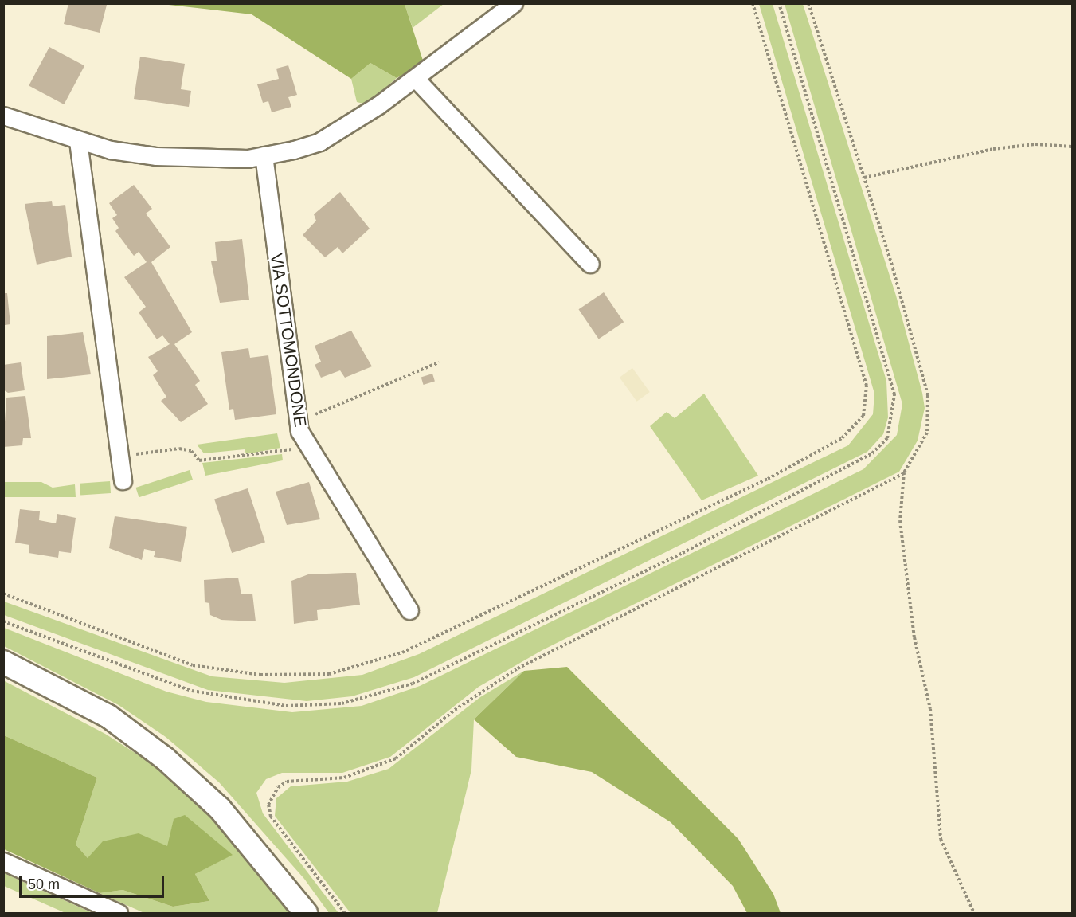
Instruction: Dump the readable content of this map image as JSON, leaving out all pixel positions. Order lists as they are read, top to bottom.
{
  "streets": {
    "street": ["VIA SOTTOMONDONE"]
  },
  "scale_bar": "50 m"
}
